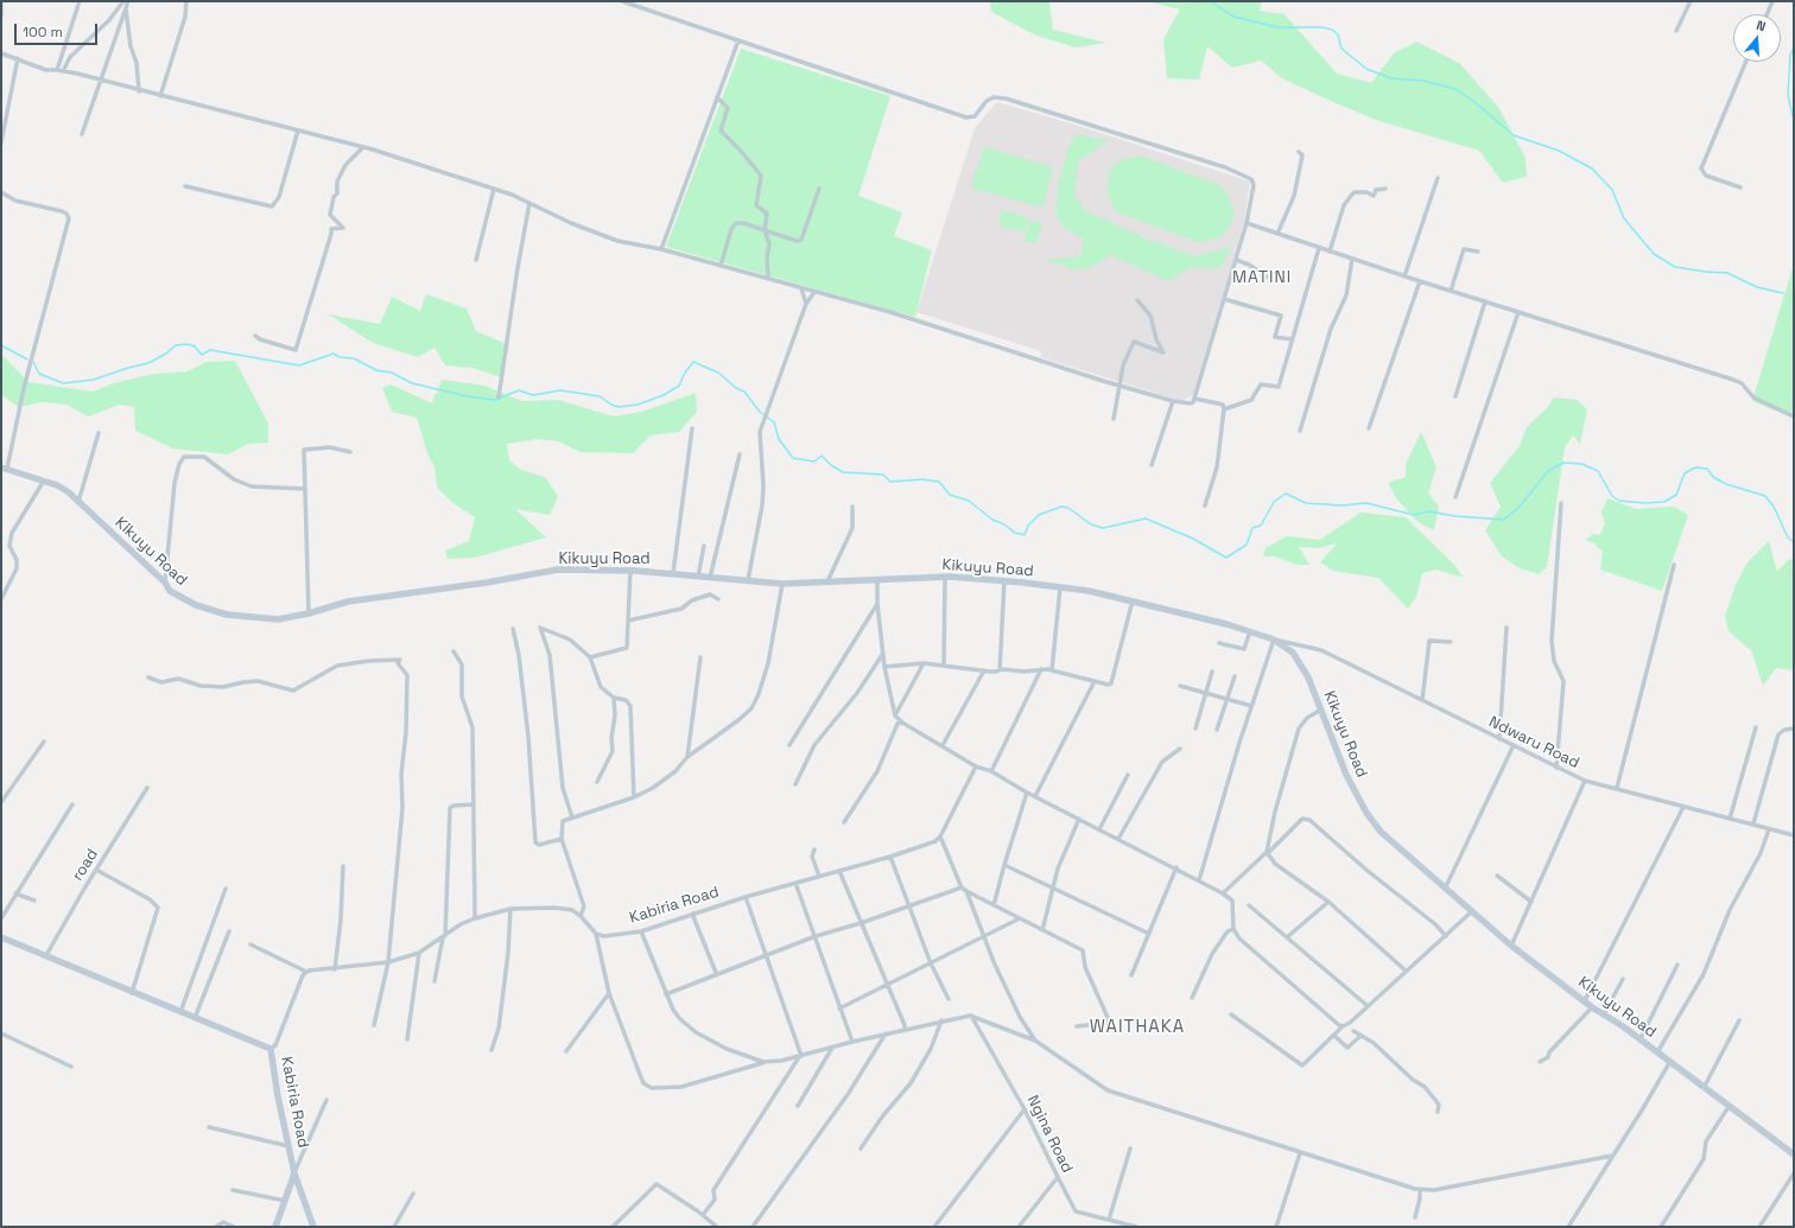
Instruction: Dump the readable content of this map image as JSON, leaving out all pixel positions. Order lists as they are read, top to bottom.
{
  "streets": {
    "main road": ["Kikuyu Road", "Kabiria Road"],
    "street": ["Ndwaru Road", "road", "Ngina Road"]
  },
  "crossings": [
    ["Kikuyu Road", "Ndwaru Road"]
  ],
  "districts": ["MATINI", "WAITHAKA"],
  "scale_bar": "100 m",
  "north": "top"
}
